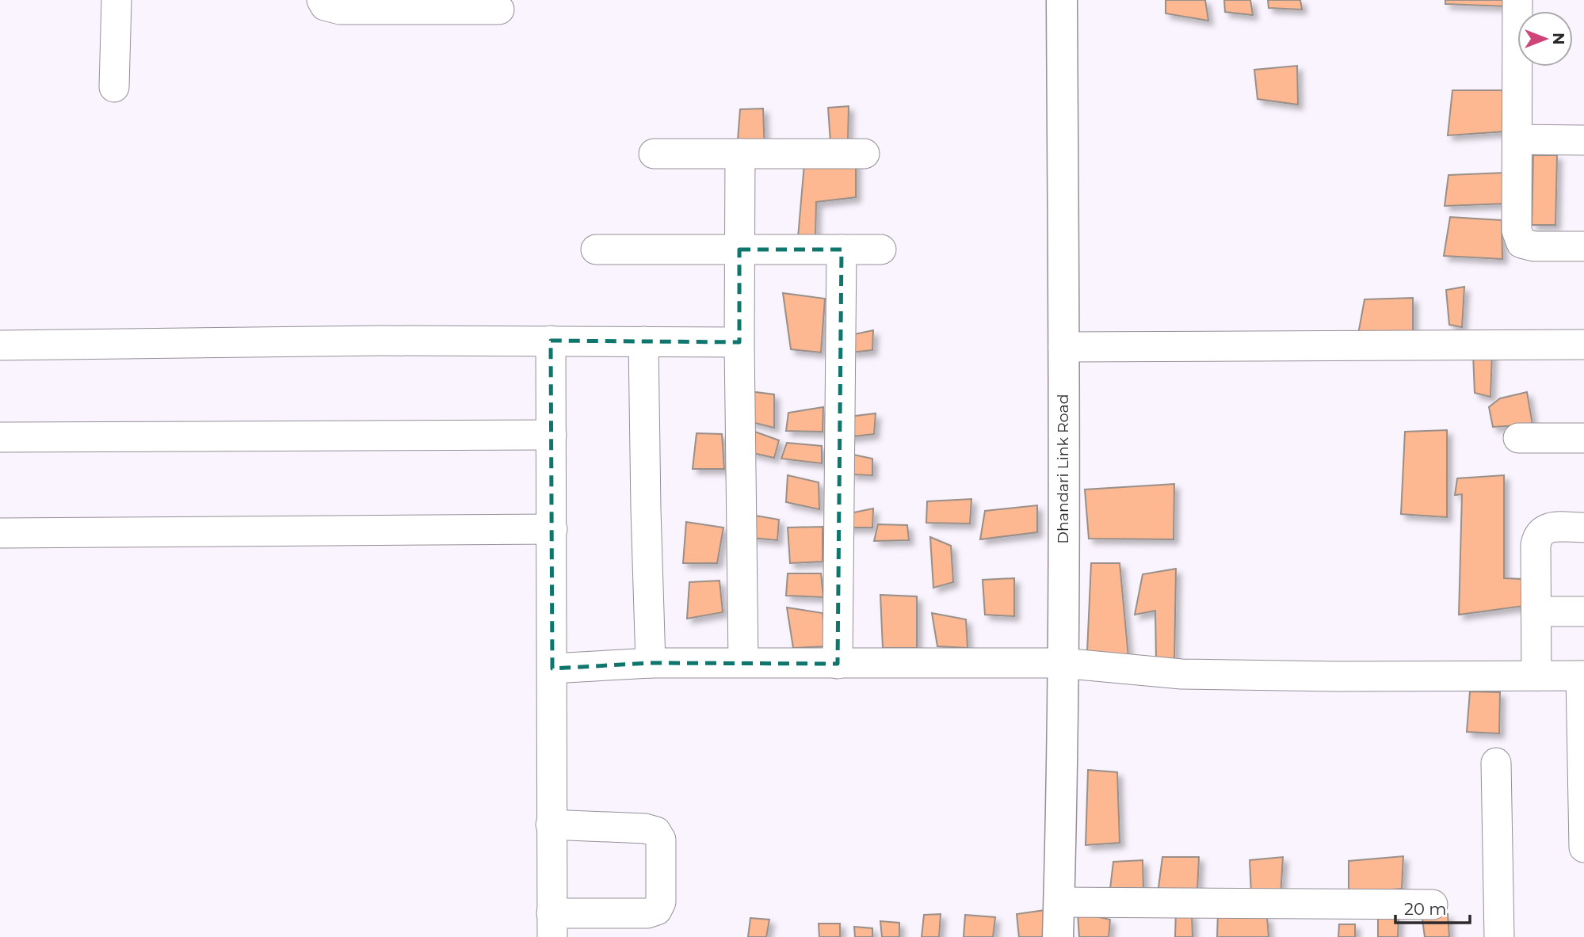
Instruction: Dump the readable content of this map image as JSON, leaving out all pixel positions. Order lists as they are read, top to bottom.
{
  "streets": {
    "street": ["Dhandari Link Road"]
  },
  "scale_bar": "20 m",
  "north": "right"
}
